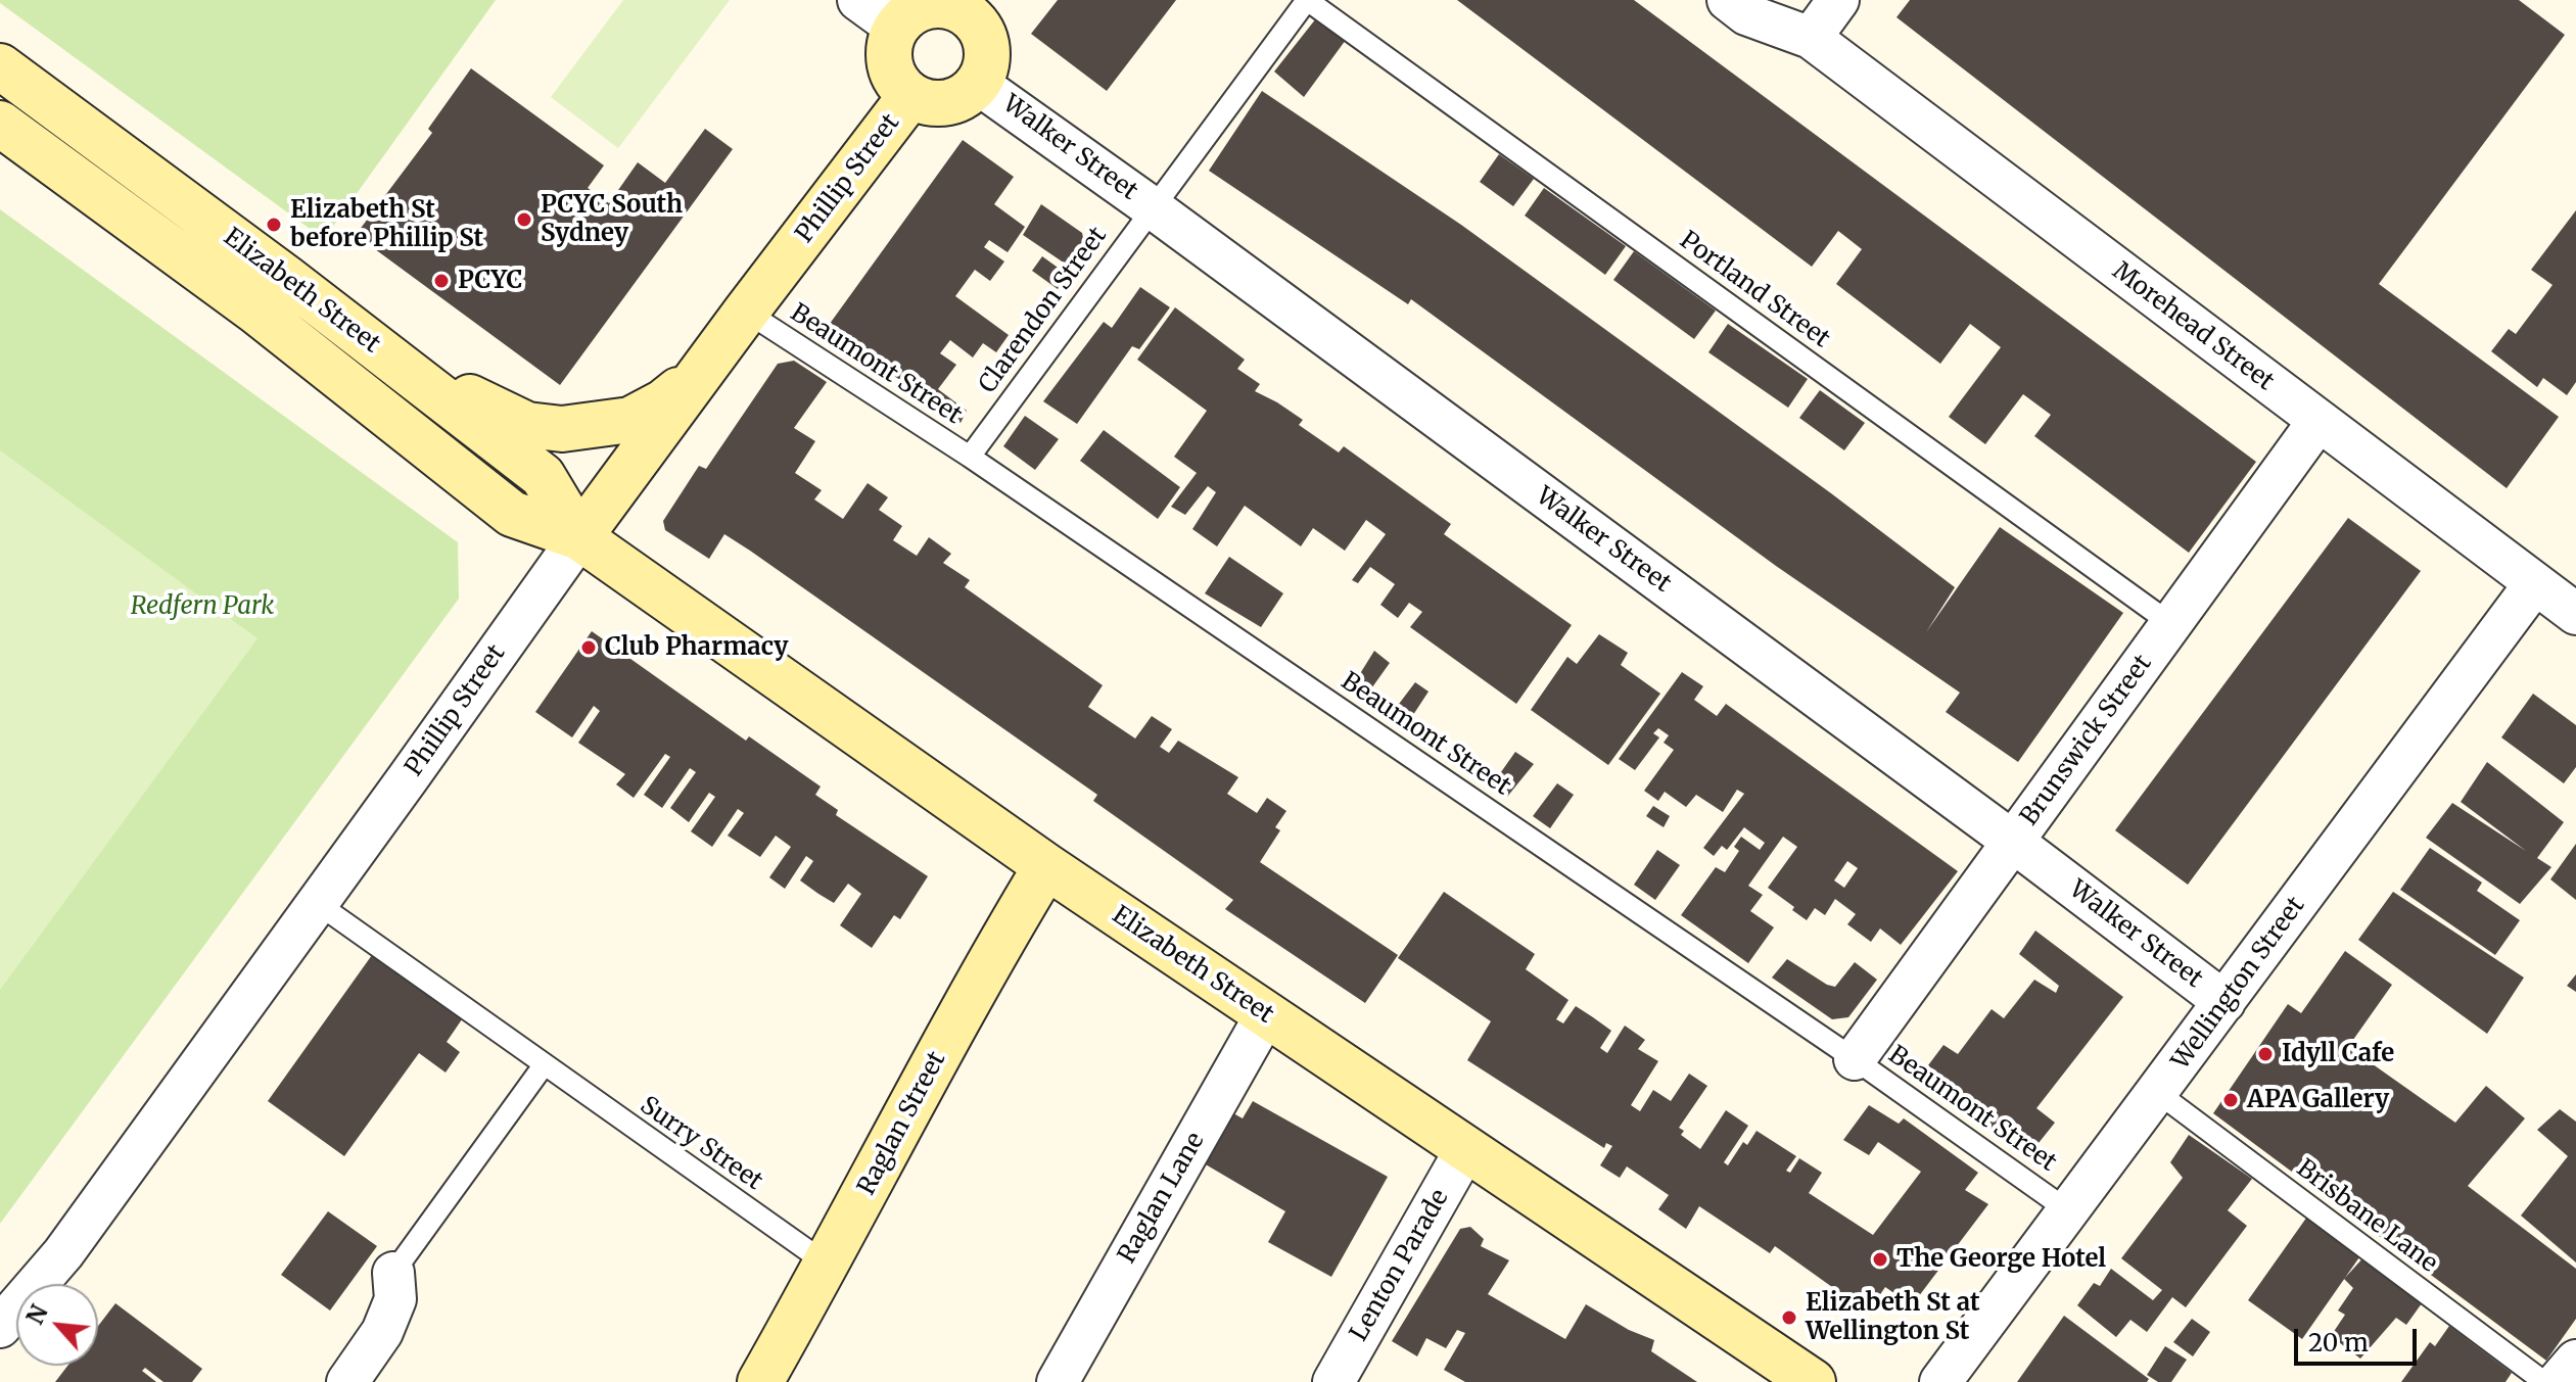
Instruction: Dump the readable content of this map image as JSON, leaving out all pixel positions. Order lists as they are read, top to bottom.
{
  "streets": {
    "main road": ["Phillip Street", "Elizabeth Street", "Raglan Street"],
    "street": [
      "Walker Street",
      "Morehead Street",
      "Brunswick Street",
      "Wellington Street",
      "Raglan Lane",
      "Lenton Parade"
    ],
    "lane": [
      "Portland Street",
      "Clarendon Street",
      "Beaumont Street",
      "Surry Street",
      "Brisbane Lane"
    ]
  },
  "crossings": [
    ["Walker Street", "Phillip Street"],
    ["Walker Street", "Clarendon Street"],
    ["Walker Street", "Brunswick Street"],
    ["Walker Street", "Wellington Street"],
    ["Phillip Street", "Elizabeth Street"],
    ["Phillip Street", "Beaumont Street"],
    ["Phillip Street", "Surry Street"],
    ["Portland Street", "Clarendon Street"],
    ["Portland Street", "Brunswick Street"],
    ["Elizabeth Street", "Raglan Street"],
    ["Elizabeth Street", "Raglan Lane"],
    ["Elizabeth Street", "Lenton Parade"],
    ["Clarendon Street", "Beaumont Street"],
    ["Morehead Street", "Brunswick Street"],
    ["Morehead Street", "Wellington Street"],
    ["Beaumont Street", "Brunswick Street"],
    ["Beaumont Street", "Wellington Street"],
    ["Wellington Street", "Brisbane Lane"],
    ["Raglan Street", "Surry Street"]
  ],
  "parks": ["Redfern Park"],
  "places": [
    "PCYC South Sydney",
    "Elizabeth St before Phillip St",
    "PCYC",
    "Club Pharmacy",
    "Idyll Cafe",
    "APA Gallery",
    "The George Hotel",
    "Elizabeth St at Wellington St"
  ],
  "scale_bar": "20 m",
  "north": "top left"
}
